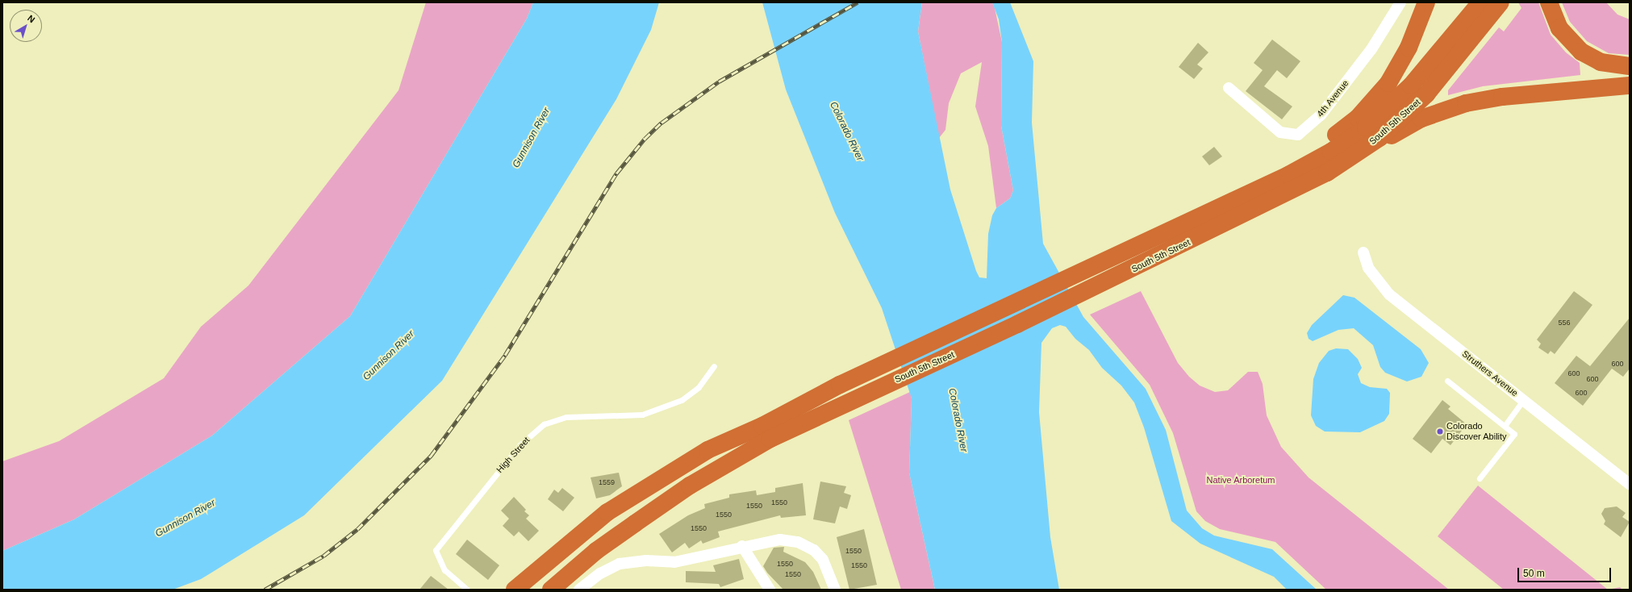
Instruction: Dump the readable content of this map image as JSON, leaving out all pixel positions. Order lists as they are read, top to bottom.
{
  "streets": {
    "highway": ["South 5th Street"],
    "street": ["4th Avenue", "Struthers Avenue"],
    "lane": ["High Street"]
  },
  "water": ["Colorado River", "Gunnison River"],
  "parks": ["Native Arboretum"],
  "places": ["Colorado Discover Ability"],
  "house_numbers": [
    "556",
    "600",
    "600",
    "600",
    "600",
    "1559",
    "1550",
    "1550",
    "1550",
    "1550",
    "1550",
    "1550",
    "1550",
    "1550"
  ],
  "scale_bar": "50 m",
  "north": "top right"
}
